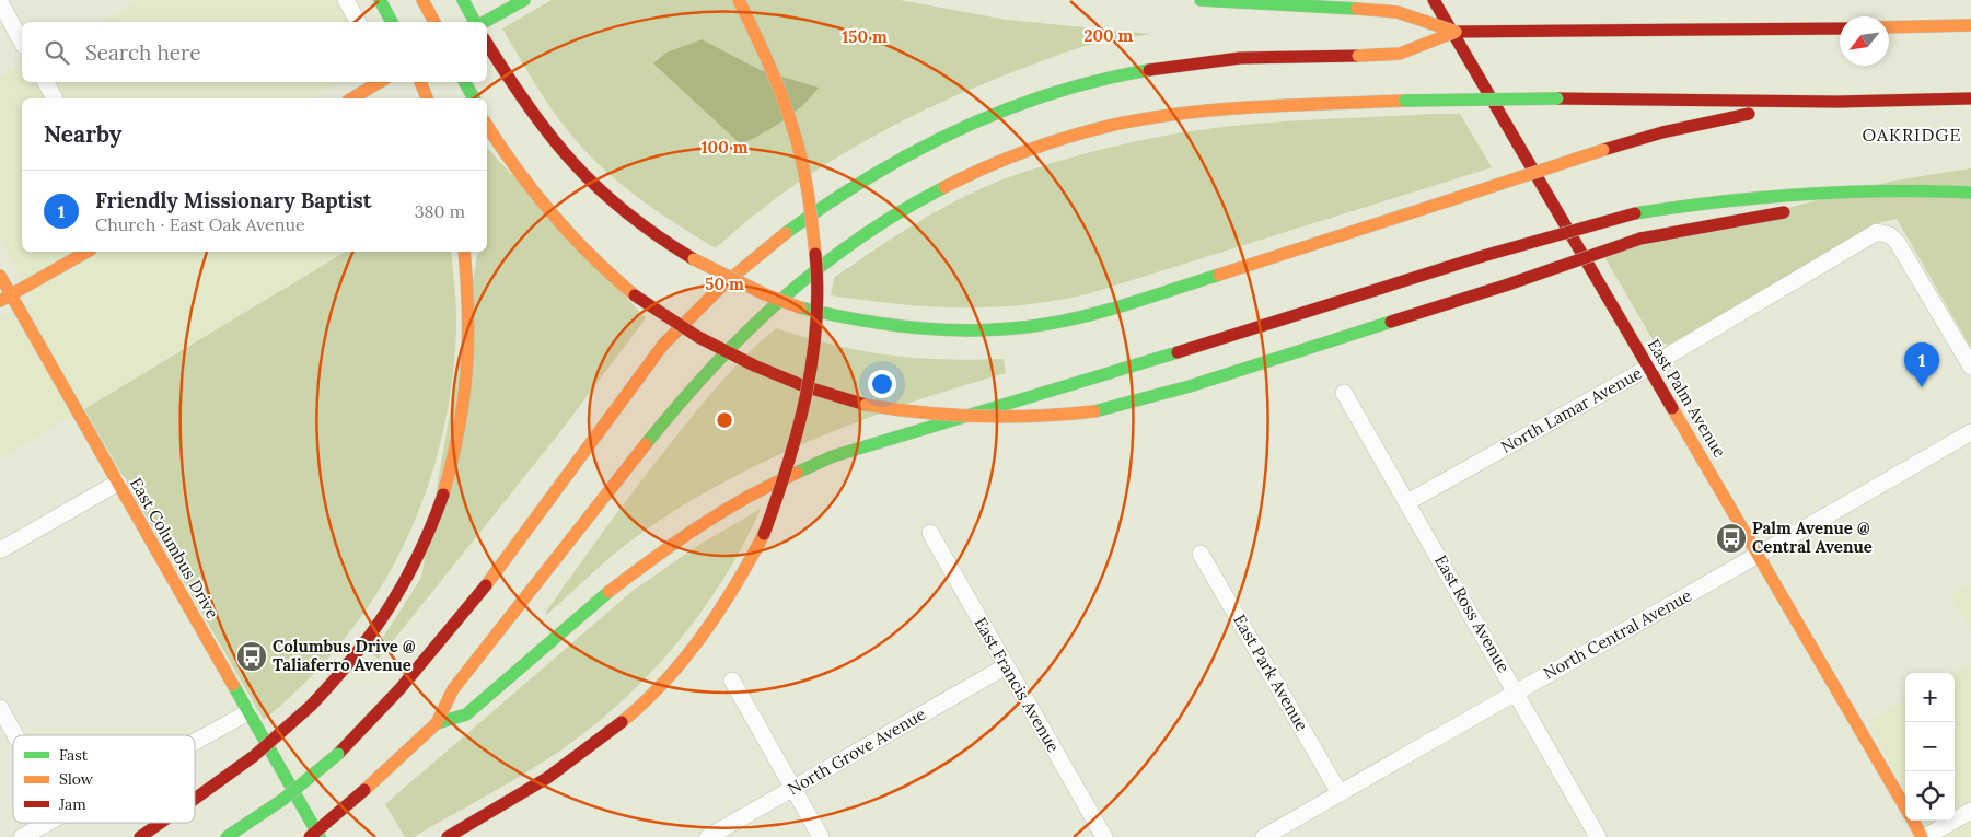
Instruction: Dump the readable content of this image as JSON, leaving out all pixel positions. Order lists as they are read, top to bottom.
{
  "streets": {
    "main road": ["East Palm Avenue", "East Columbus Drive"],
    "street": [
      "North Lamar Avenue",
      "East Ross Avenue",
      "North Central Avenue",
      "East Park Avenue",
      "East Francis Avenue",
      "North Grove Avenue"
    ]
  },
  "crossings": [
    ["East Palm Avenue", "North Lamar Avenue"],
    ["East Palm Avenue", "North Central Avenue"],
    ["North Lamar Avenue", "East Ross Avenue"],
    ["East Ross Avenue", "North Central Avenue"],
    ["North Central Avenue", "East Park Avenue"],
    ["East Francis Avenue", "North Grove Avenue"]
  ],
  "districts": ["OAKRIDGE"],
  "places": {
    "bus stop": ["Palm Avenue @ Central Avenue", "Columbus Drive @ Taliaferro Avenue"]
  },
  "legend": ["Fast", "Slow", "Jam"],
  "north": "bottom left",
  "page": {
    "search": "Search here",
    "heading": "Nearby",
    "list": [
      {
        "mark": "1",
        "name": "Friendly Missionary Baptist",
        "note": "Church · East Oak Avenue",
        "value": "380 m"
      }
    ],
    "pins": "1",
    "map_buttons": ["+", "−"]
  },
  "rings": [
    "200 m",
    "150 m",
    "100 m",
    "50 m"
  ]
}
